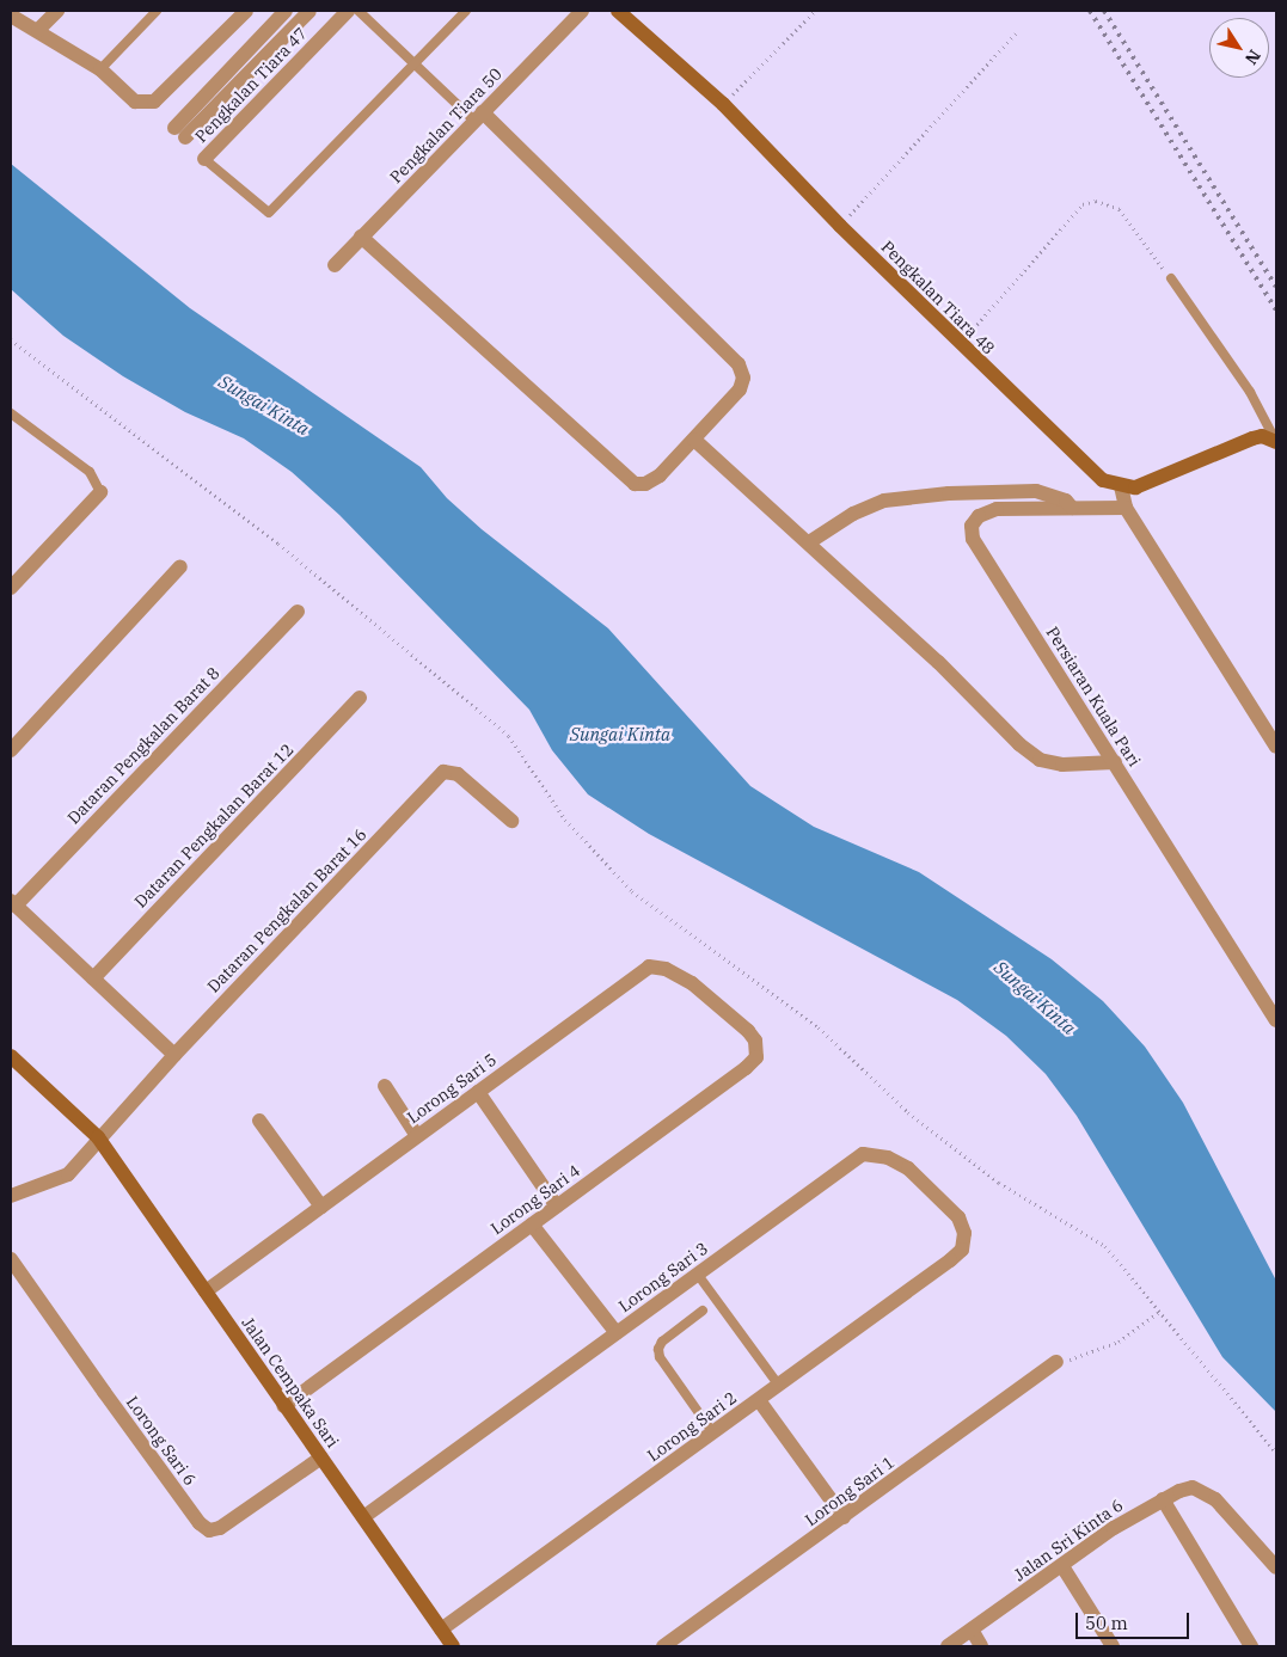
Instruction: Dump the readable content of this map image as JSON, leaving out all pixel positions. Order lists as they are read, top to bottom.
{
  "streets": {
    "street": [
      "Pengkalan Tiara 47",
      "Pengkalan Tiara 50",
      "Pengkalan Tiara 48",
      "Persiaran Kuala Pari",
      "Dataran Pengkalan Barat 8",
      "Dataran Pengkalan Barat 12",
      "Dataran Pengkalan Barat 16",
      "Lorong Sari 5",
      "Lorong Sari 4",
      "Lorong Sari 3",
      "Jalan Cempaka Sari",
      "Lorong Sari 2",
      "Lorong Sari 6",
      "Lorong Sari 1",
      "Jalan Sri Kinta 6"
    ]
  },
  "crossings": [
    ["Dataran Pengkalan Barat 16", "Jalan Cempaka Sari"],
    ["Lorong Sari 5", "Lorong Sari 4"],
    ["Lorong Sari 5", "Jalan Cempaka Sari"],
    ["Lorong Sari 4", "Jalan Cempaka Sari"],
    ["Lorong Sari 3", "Jalan Cempaka Sari"],
    ["Lorong Sari 3", "Lorong Sari 2"],
    ["Jalan Cempaka Sari", "Lorong Sari 2"],
    ["Jalan Cempaka Sari", "Lorong Sari 6"]
  ],
  "water": ["Sungai Kinta"],
  "scale_bar": "50 m",
  "north": "bottom right"
}
